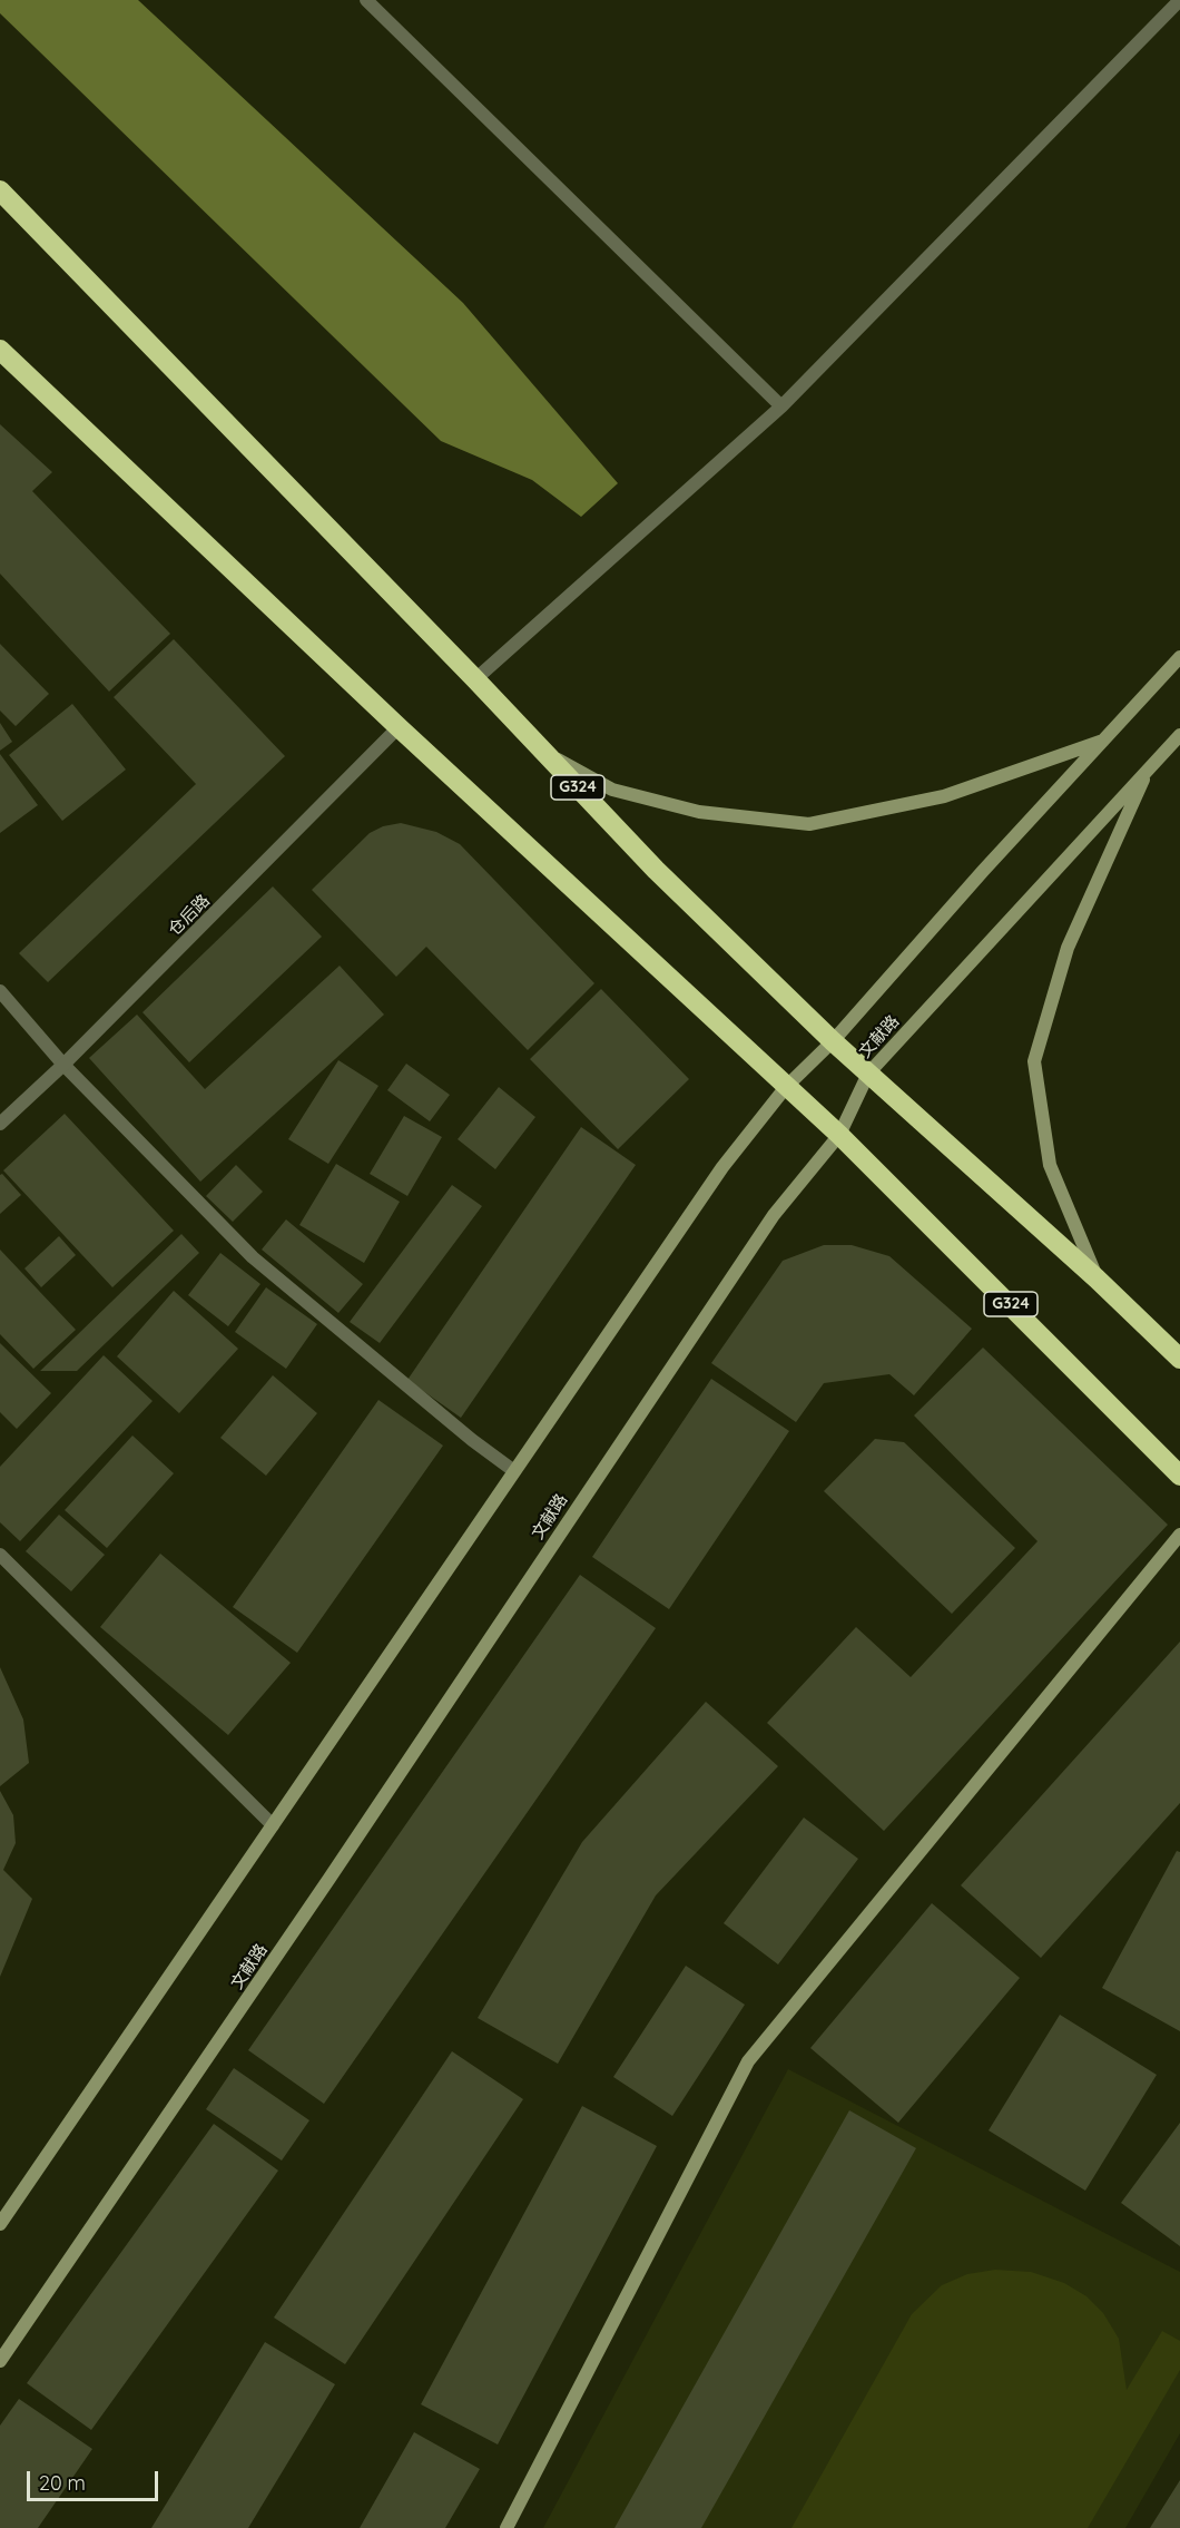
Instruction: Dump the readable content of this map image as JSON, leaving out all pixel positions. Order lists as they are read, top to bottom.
{
  "streets": {
    "highway": ["G324"],
    "main road": ["文献路"],
    "street": ["仓后路"]
  },
  "crossings": [
    ["G324", "仓后路"],
    ["G324", "文献路"]
  ],
  "scale_bar": "20 m"
}
